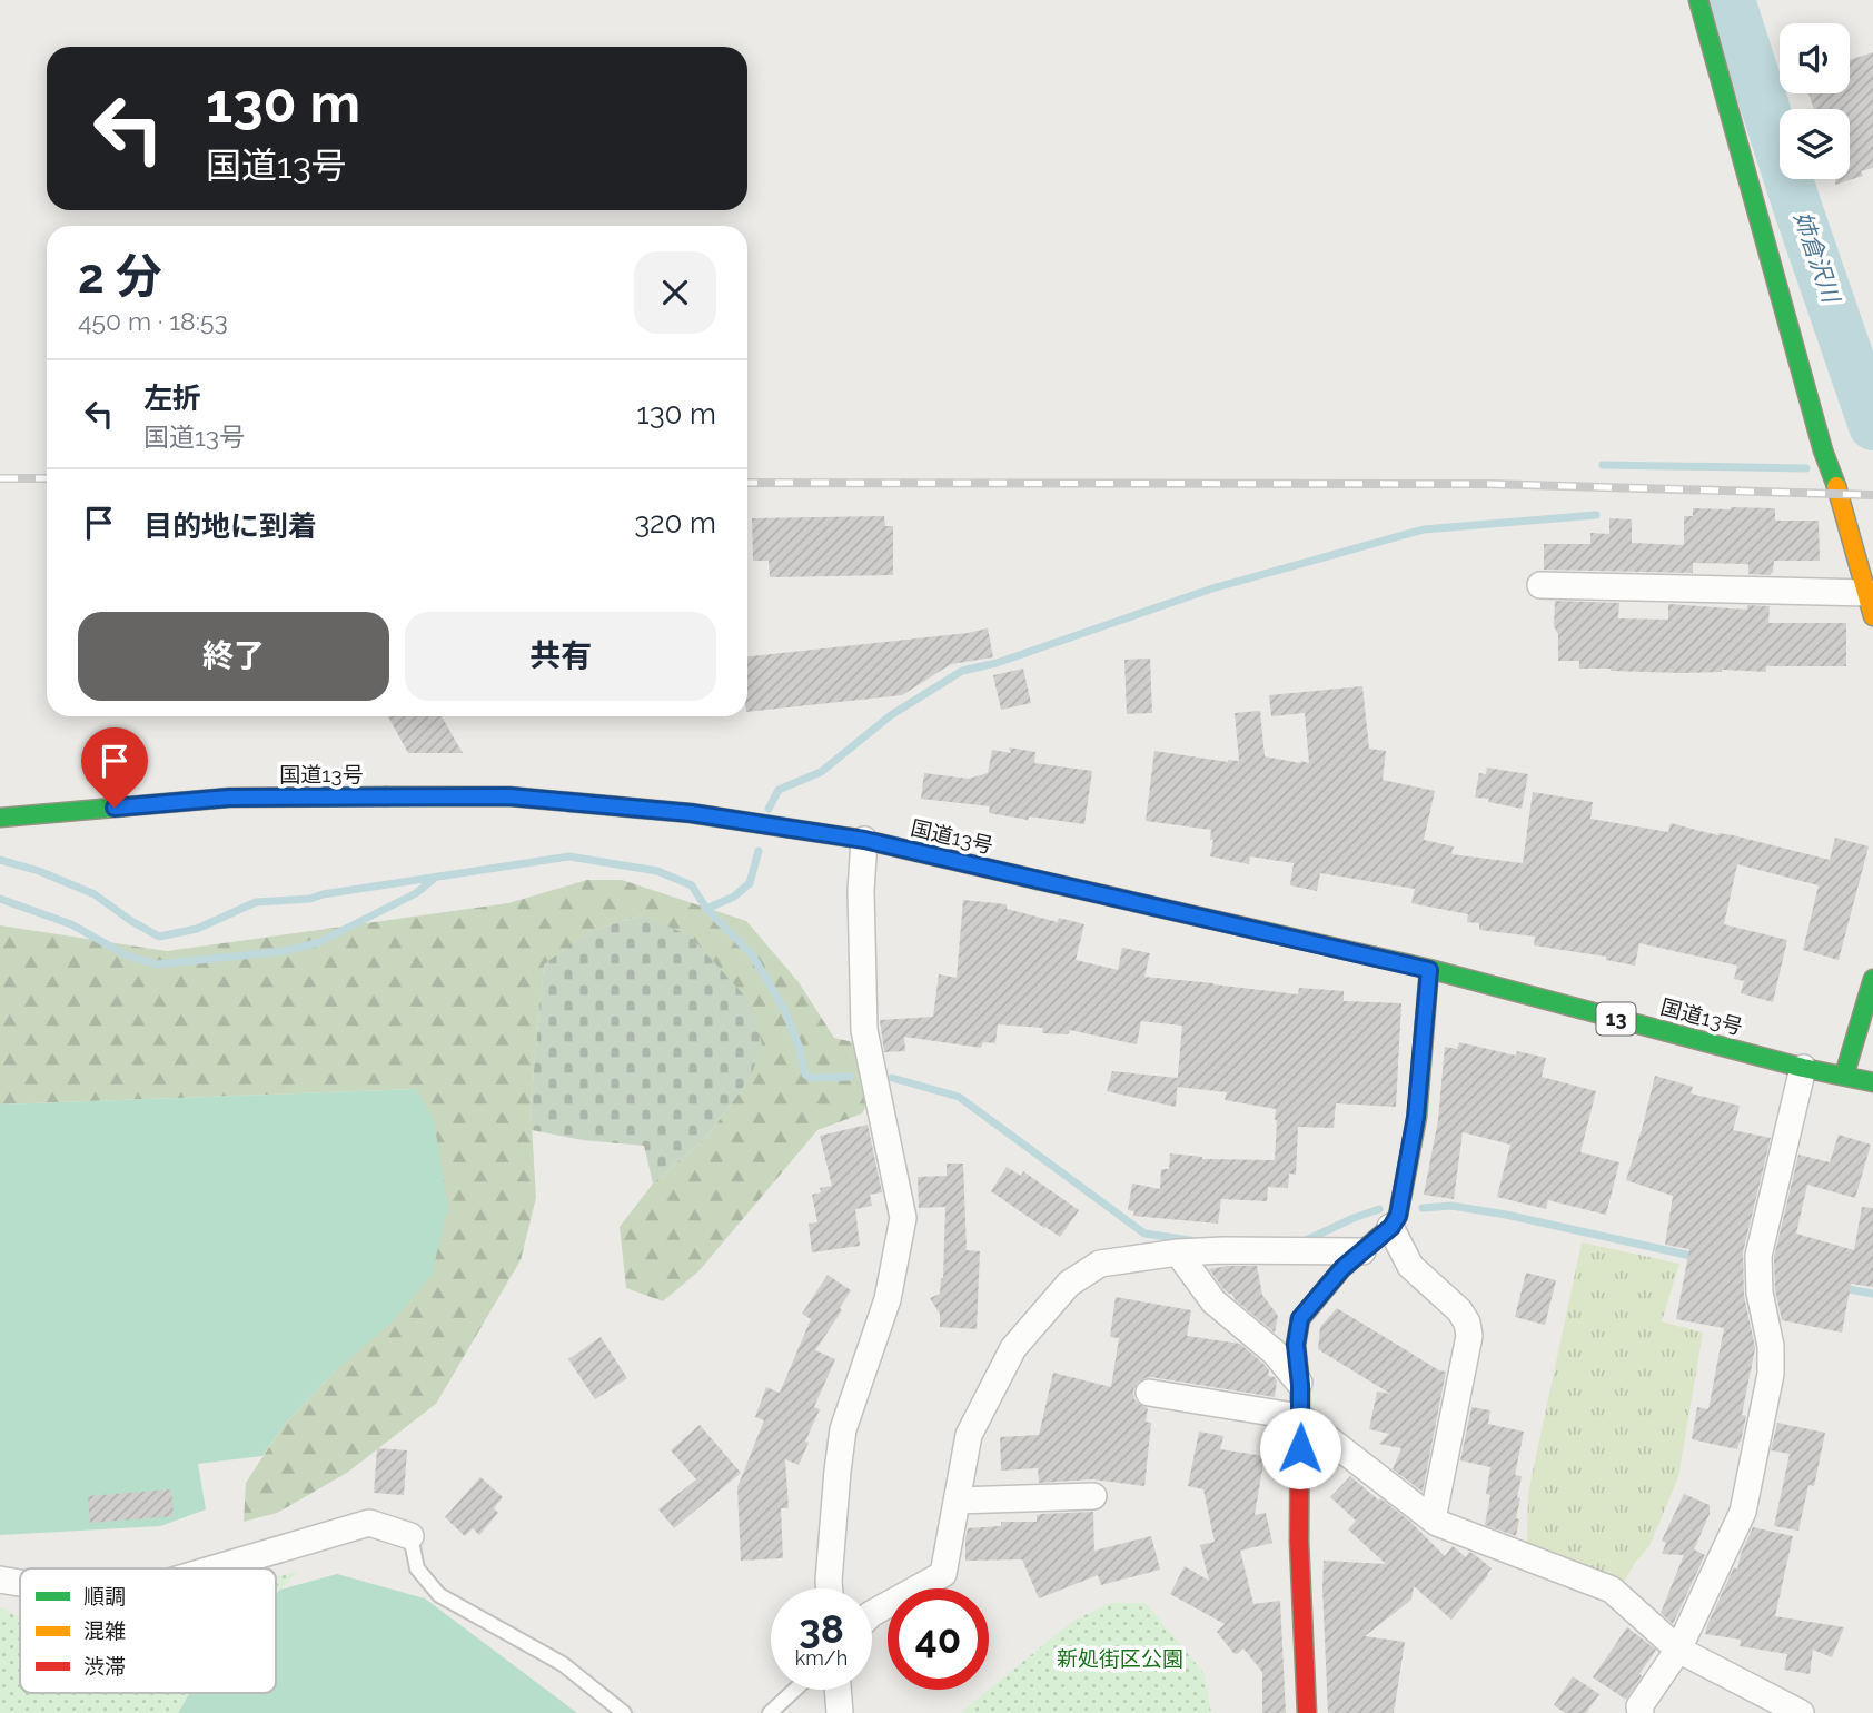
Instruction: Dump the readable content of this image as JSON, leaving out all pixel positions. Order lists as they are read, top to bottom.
{
  "streets": {
    "main road": ["国道13号", "13"]
  },
  "water": ["姉倉沢川"],
  "parks": ["新処街区公園"],
  "legend": ["順調", "混雑", "渋滞"],
  "page": {
    "turn": ["130 m", "国道13号"],
    "heading": ["2 分", "450 m · 18:53"],
    "list": [
      {
        "name": "左折",
        "note": "国道13号",
        "value": "130 m"
      },
      {
        "name": "目的地に到着",
        "value": "320 m"
      }
    ],
    "buttons": ["終了", "共有"],
    "speed": "38 km/h",
    "limit": "40"
  }
}
